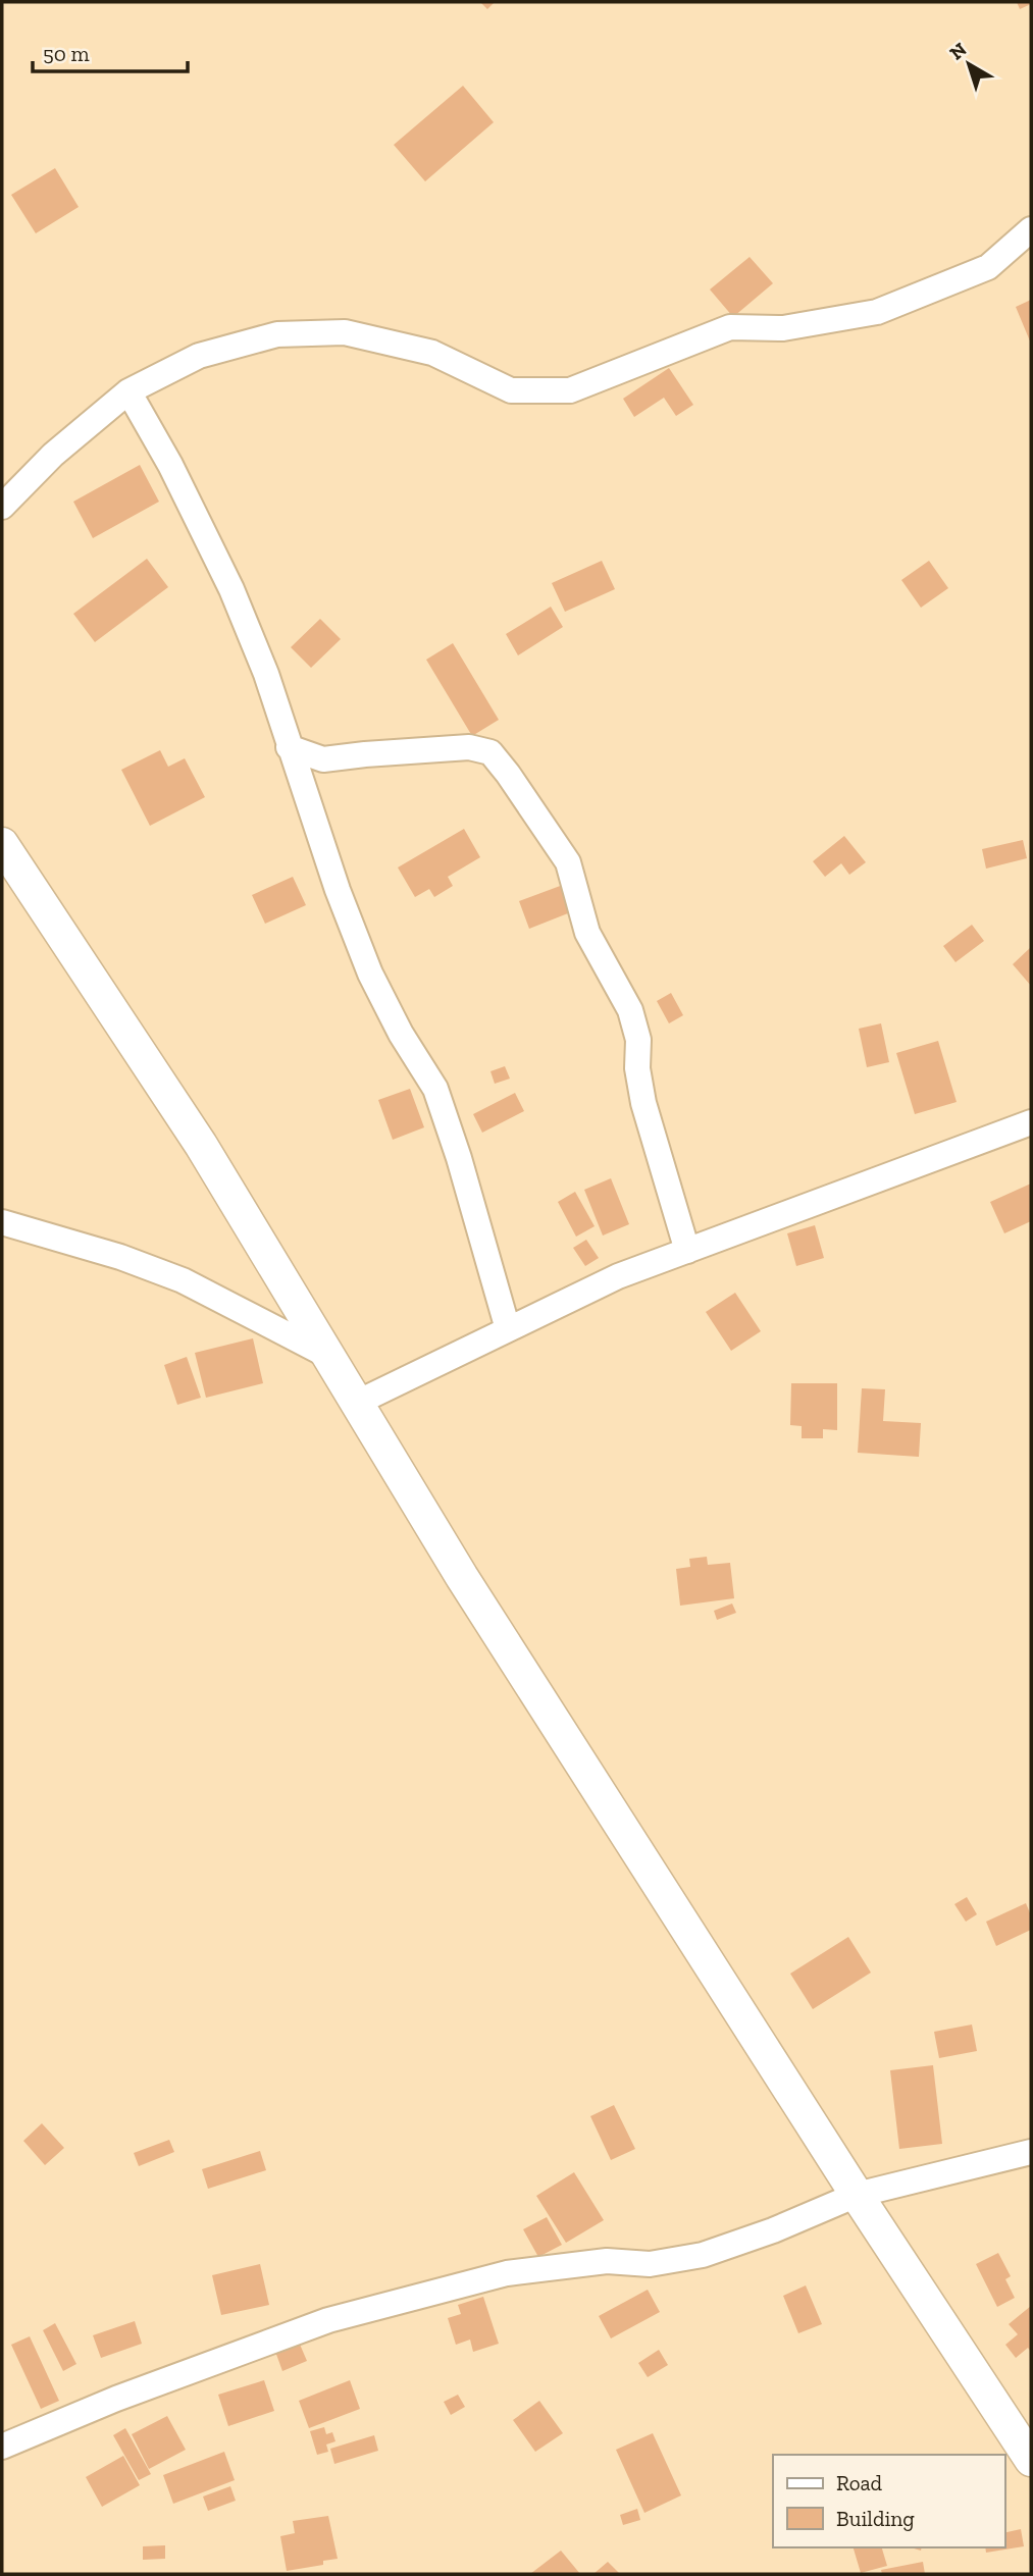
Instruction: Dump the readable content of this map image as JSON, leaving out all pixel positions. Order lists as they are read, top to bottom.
{
  "legend": ["Road", "Building"],
  "scale_bar": "50 m",
  "north": "top left"
}
